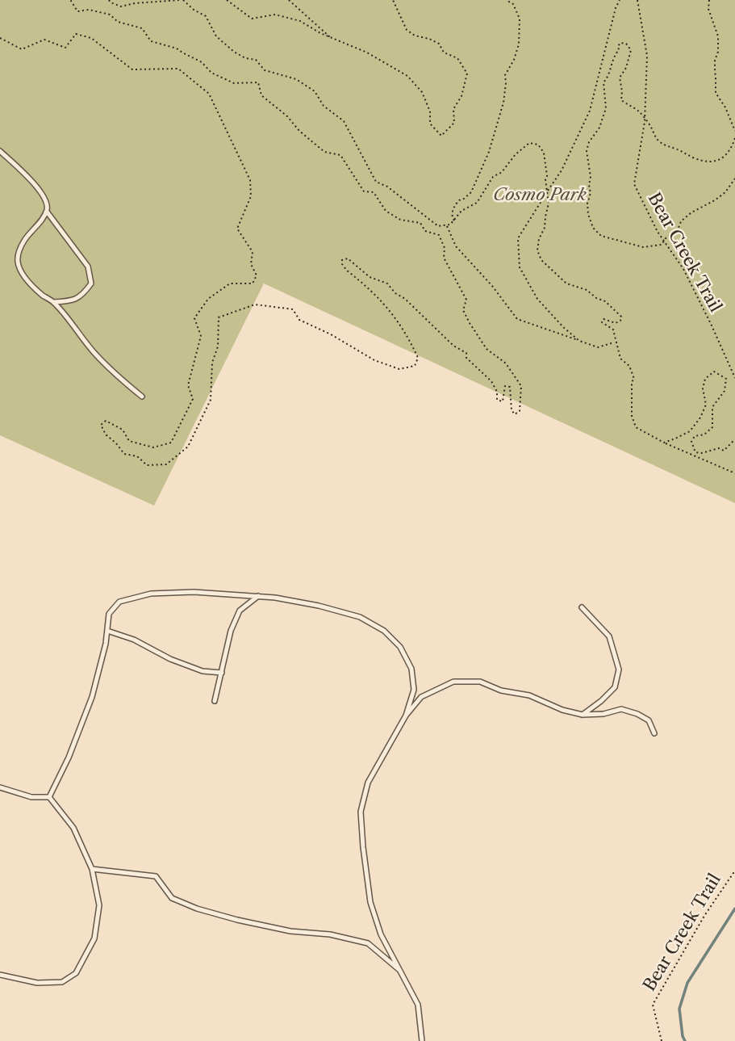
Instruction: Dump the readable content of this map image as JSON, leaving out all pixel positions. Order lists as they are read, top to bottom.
{
  "streets": {
    "path": ["Bear Creek Trail"]
  },
  "parks": ["Cosmo Park"]
}
